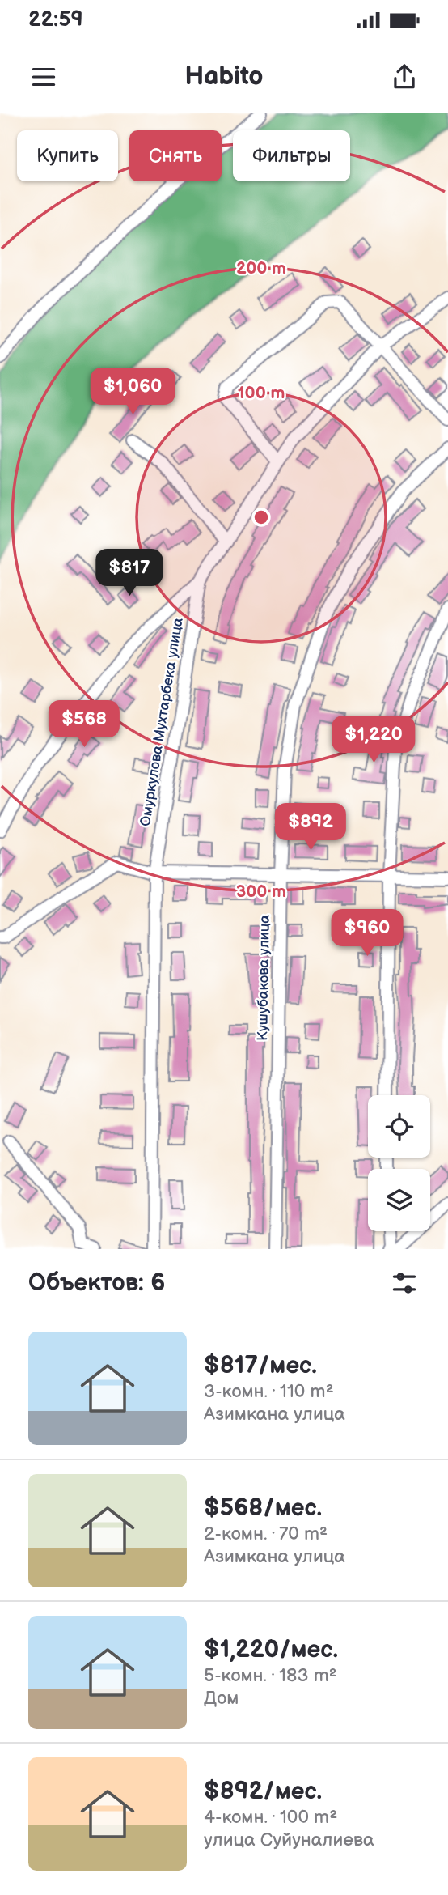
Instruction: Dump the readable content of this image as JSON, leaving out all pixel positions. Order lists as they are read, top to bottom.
{
  "streets": {
    "street": ["Омуркулова Мухтарбека улица", "Кушубакова улица"]
  },
  "page": {
    "status": "22:59",
    "header": "Habito",
    "chip": ["Купить", "Снять", "Фильтры"],
    "price": [
      "$1,060",
      "$817",
      "$568",
      "$1,220",
      "$892",
      "$960"
    ],
    "heading": "Объектов: 6",
    "list": [
      {
        "name": "$817/мес.",
        "note": "3-комн. · 110 m² · Азимкана улица"
      },
      {
        "name": "$568/мес.",
        "note": "2-комн. · 70 m² · Азимкана улица"
      },
      {
        "name": "$1,220/мес.",
        "note": "5-комн. · 183 m² · Дом"
      },
      {
        "name": "$892/мес.",
        "note": "4-комн. · 100 m² · улица Суйуналиева"
      }
    ]
  },
  "rings": ["200 m", "100 m", "300 m"]
}
